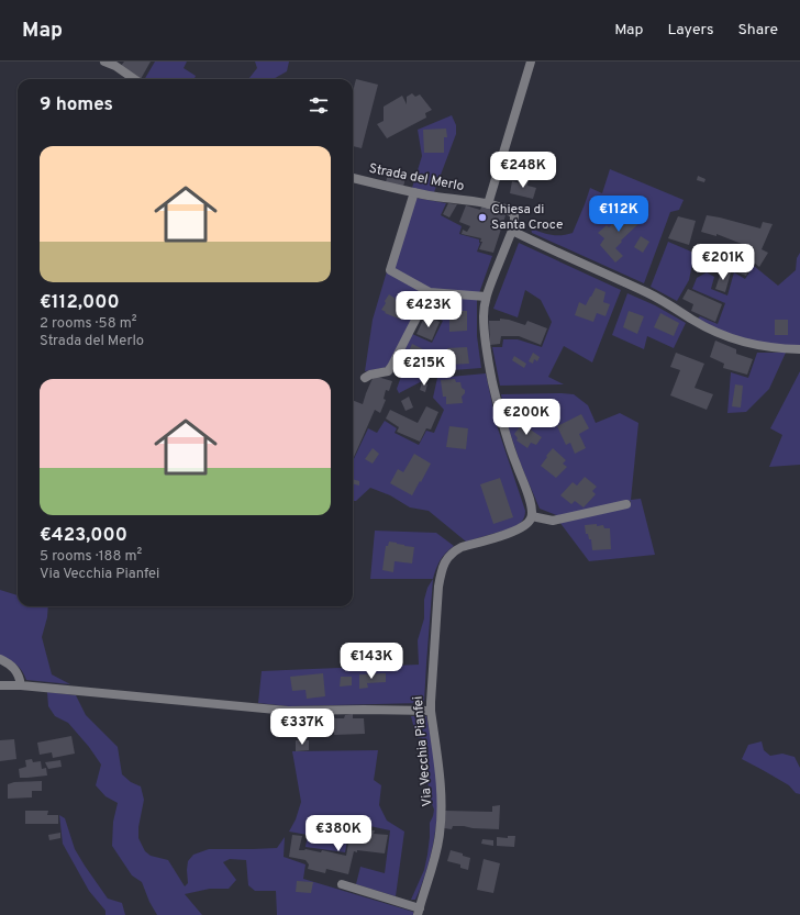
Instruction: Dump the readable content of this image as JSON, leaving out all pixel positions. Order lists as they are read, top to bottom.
{
  "streets": {
    "street": ["Strada del Merlo", "Via Vecchia Pianfei"]
  },
  "places": ["Chiesa di Santa Croce"],
  "page": {
    "header": "Map",
    "nav": ["Map", "Layers", "Share"],
    "heading": "9 homes",
    "list": [
      {
        "name": "€112,000",
        "note": "2 rooms · 58 m² · Strada del Merlo"
      },
      {
        "name": "€423,000",
        "note": "5 rooms · 188 m² · Via Vecchia Pianfei"
      }
    ],
    "price": [
      "€248K",
      "€112K",
      "€201K",
      "€423K",
      "€215K",
      "€200K",
      "€143K",
      "€337K",
      "€380K"
    ]
  }
}
